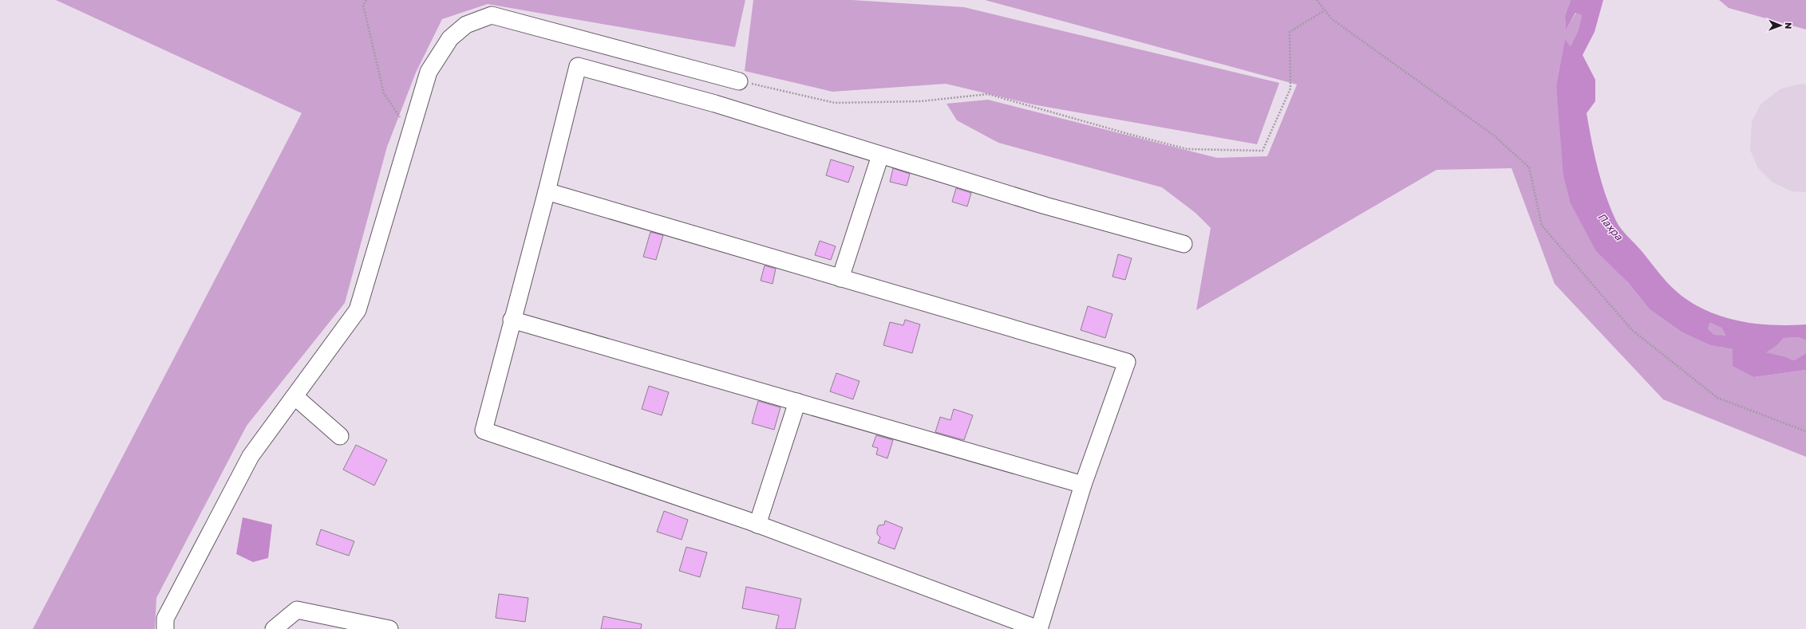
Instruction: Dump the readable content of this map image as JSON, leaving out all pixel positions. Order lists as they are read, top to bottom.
{
  "water": ["Пахра"],
  "north": "right"
}
